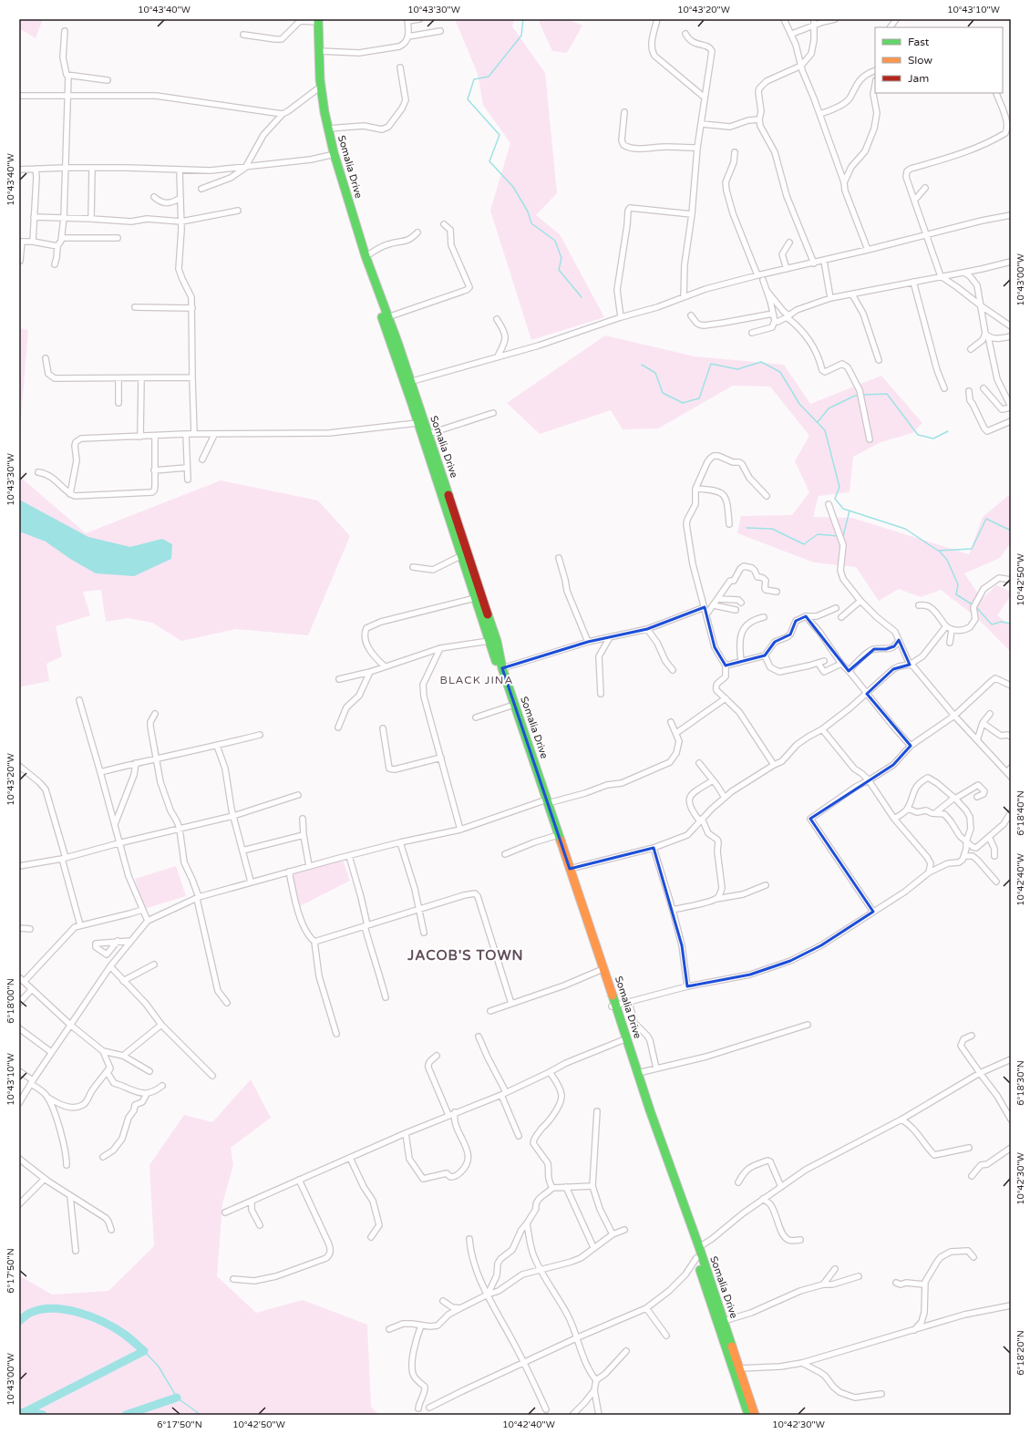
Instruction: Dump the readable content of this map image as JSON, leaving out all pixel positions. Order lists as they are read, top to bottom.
{
  "streets": {
    "main road": ["Somalia Drive"]
  },
  "districts": ["BLACK JINA", "JACOB'S TOWN"],
  "legend": ["Fast", "Slow", "Jam"],
  "coordinates": [
    "10°43'40\"W",
    "10°43'30\"W",
    "10°43'20\"W",
    "10°43'10\"W",
    "10°43'00\"W",
    "10°42'50\"W",
    "6°18'40\"N",
    "10°42'40\"W",
    "6°18'00\"N",
    "6°18'30\"N",
    "10°42'30\"W",
    "6°17'50\"N",
    "6°18'20\"N"
  ]
}
